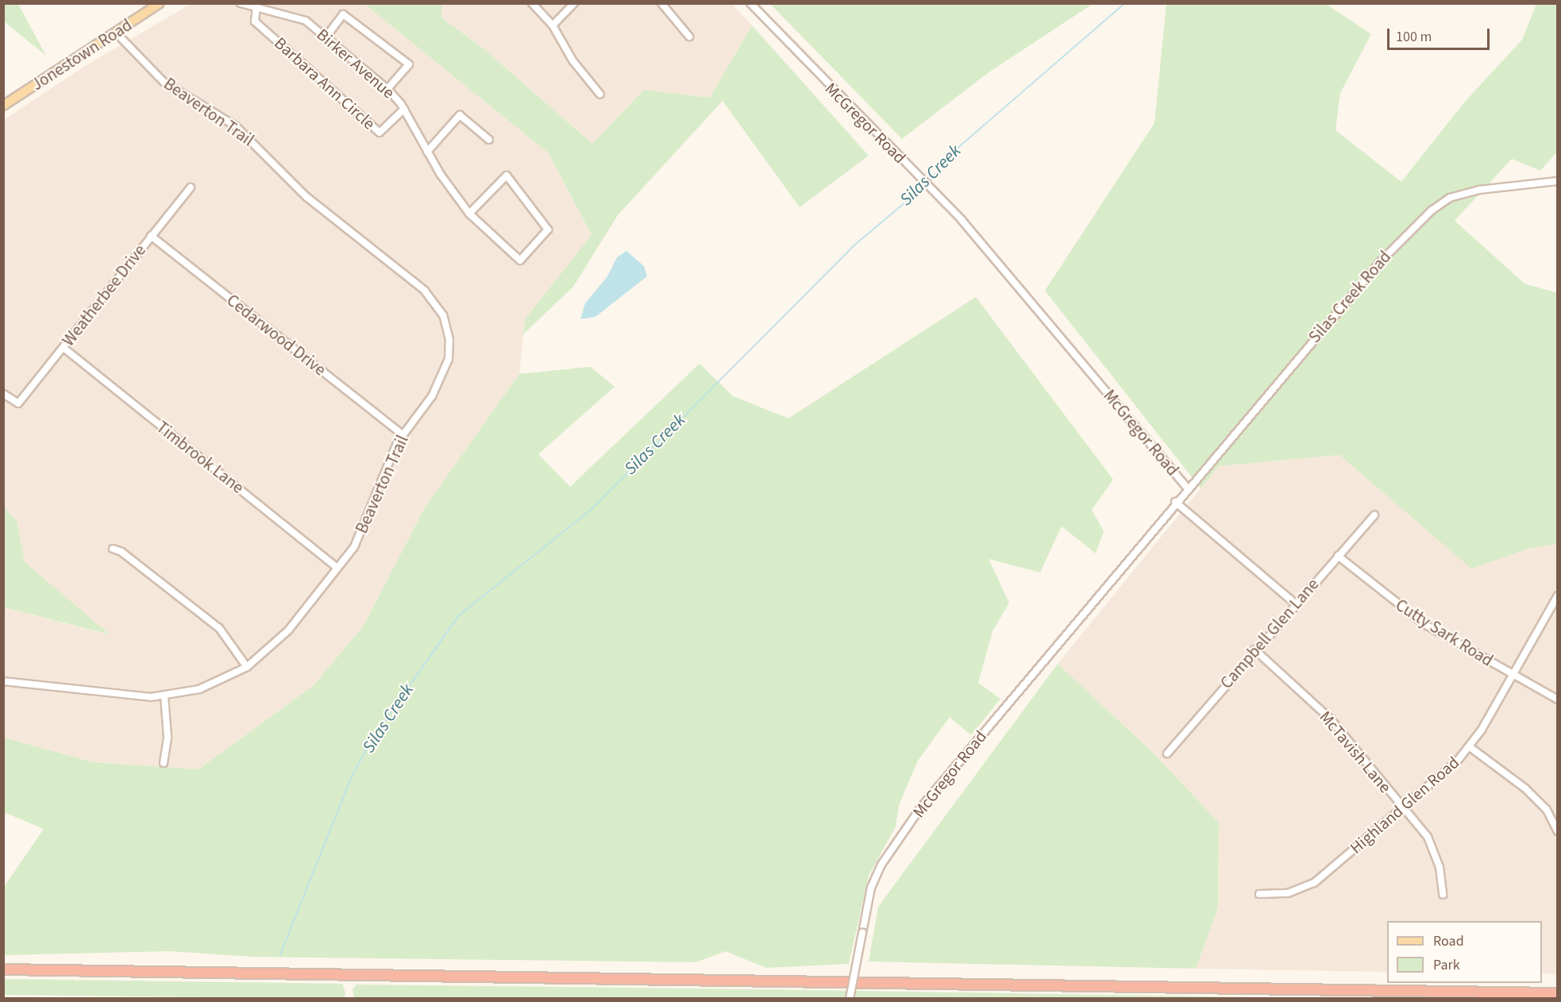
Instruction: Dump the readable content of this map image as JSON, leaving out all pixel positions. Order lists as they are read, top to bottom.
{
  "streets": {
    "main road": ["Jonestown Road"],
    "street": [
      "Birker Avenue",
      "Barbara Ann Circle",
      "Beaverton Trail",
      "McGregor Road",
      "Weatherbee Drive",
      "Silas Creek Road",
      "Cedarwood Drive",
      "Timbrook Lane",
      "Cutty Sark Road",
      "Campbell Glen Lane",
      "McTavish Lane",
      "Highland Glen Road"
    ]
  },
  "crossings": [
    ["Jonestown Road", "Beaverton Trail"],
    ["Birker Avenue", "Barbara Ann Circle"],
    ["Beaverton Trail", "Cedarwood Drive"],
    ["Beaverton Trail", "Timbrook Lane"],
    ["McGregor Road", "Silas Creek Road"],
    ["Weatherbee Drive", "Cedarwood Drive"],
    ["Weatherbee Drive", "Timbrook Lane"],
    ["Cutty Sark Road", "Campbell Glen Lane"],
    ["Cutty Sark Road", "Highland Glen Road"],
    ["Campbell Glen Lane", "McTavish Lane"],
    ["McTavish Lane", "Highland Glen Road"]
  ],
  "water": ["Silas Creek"],
  "legend": ["Road", "Park"],
  "scale_bar": "100 m"
}
